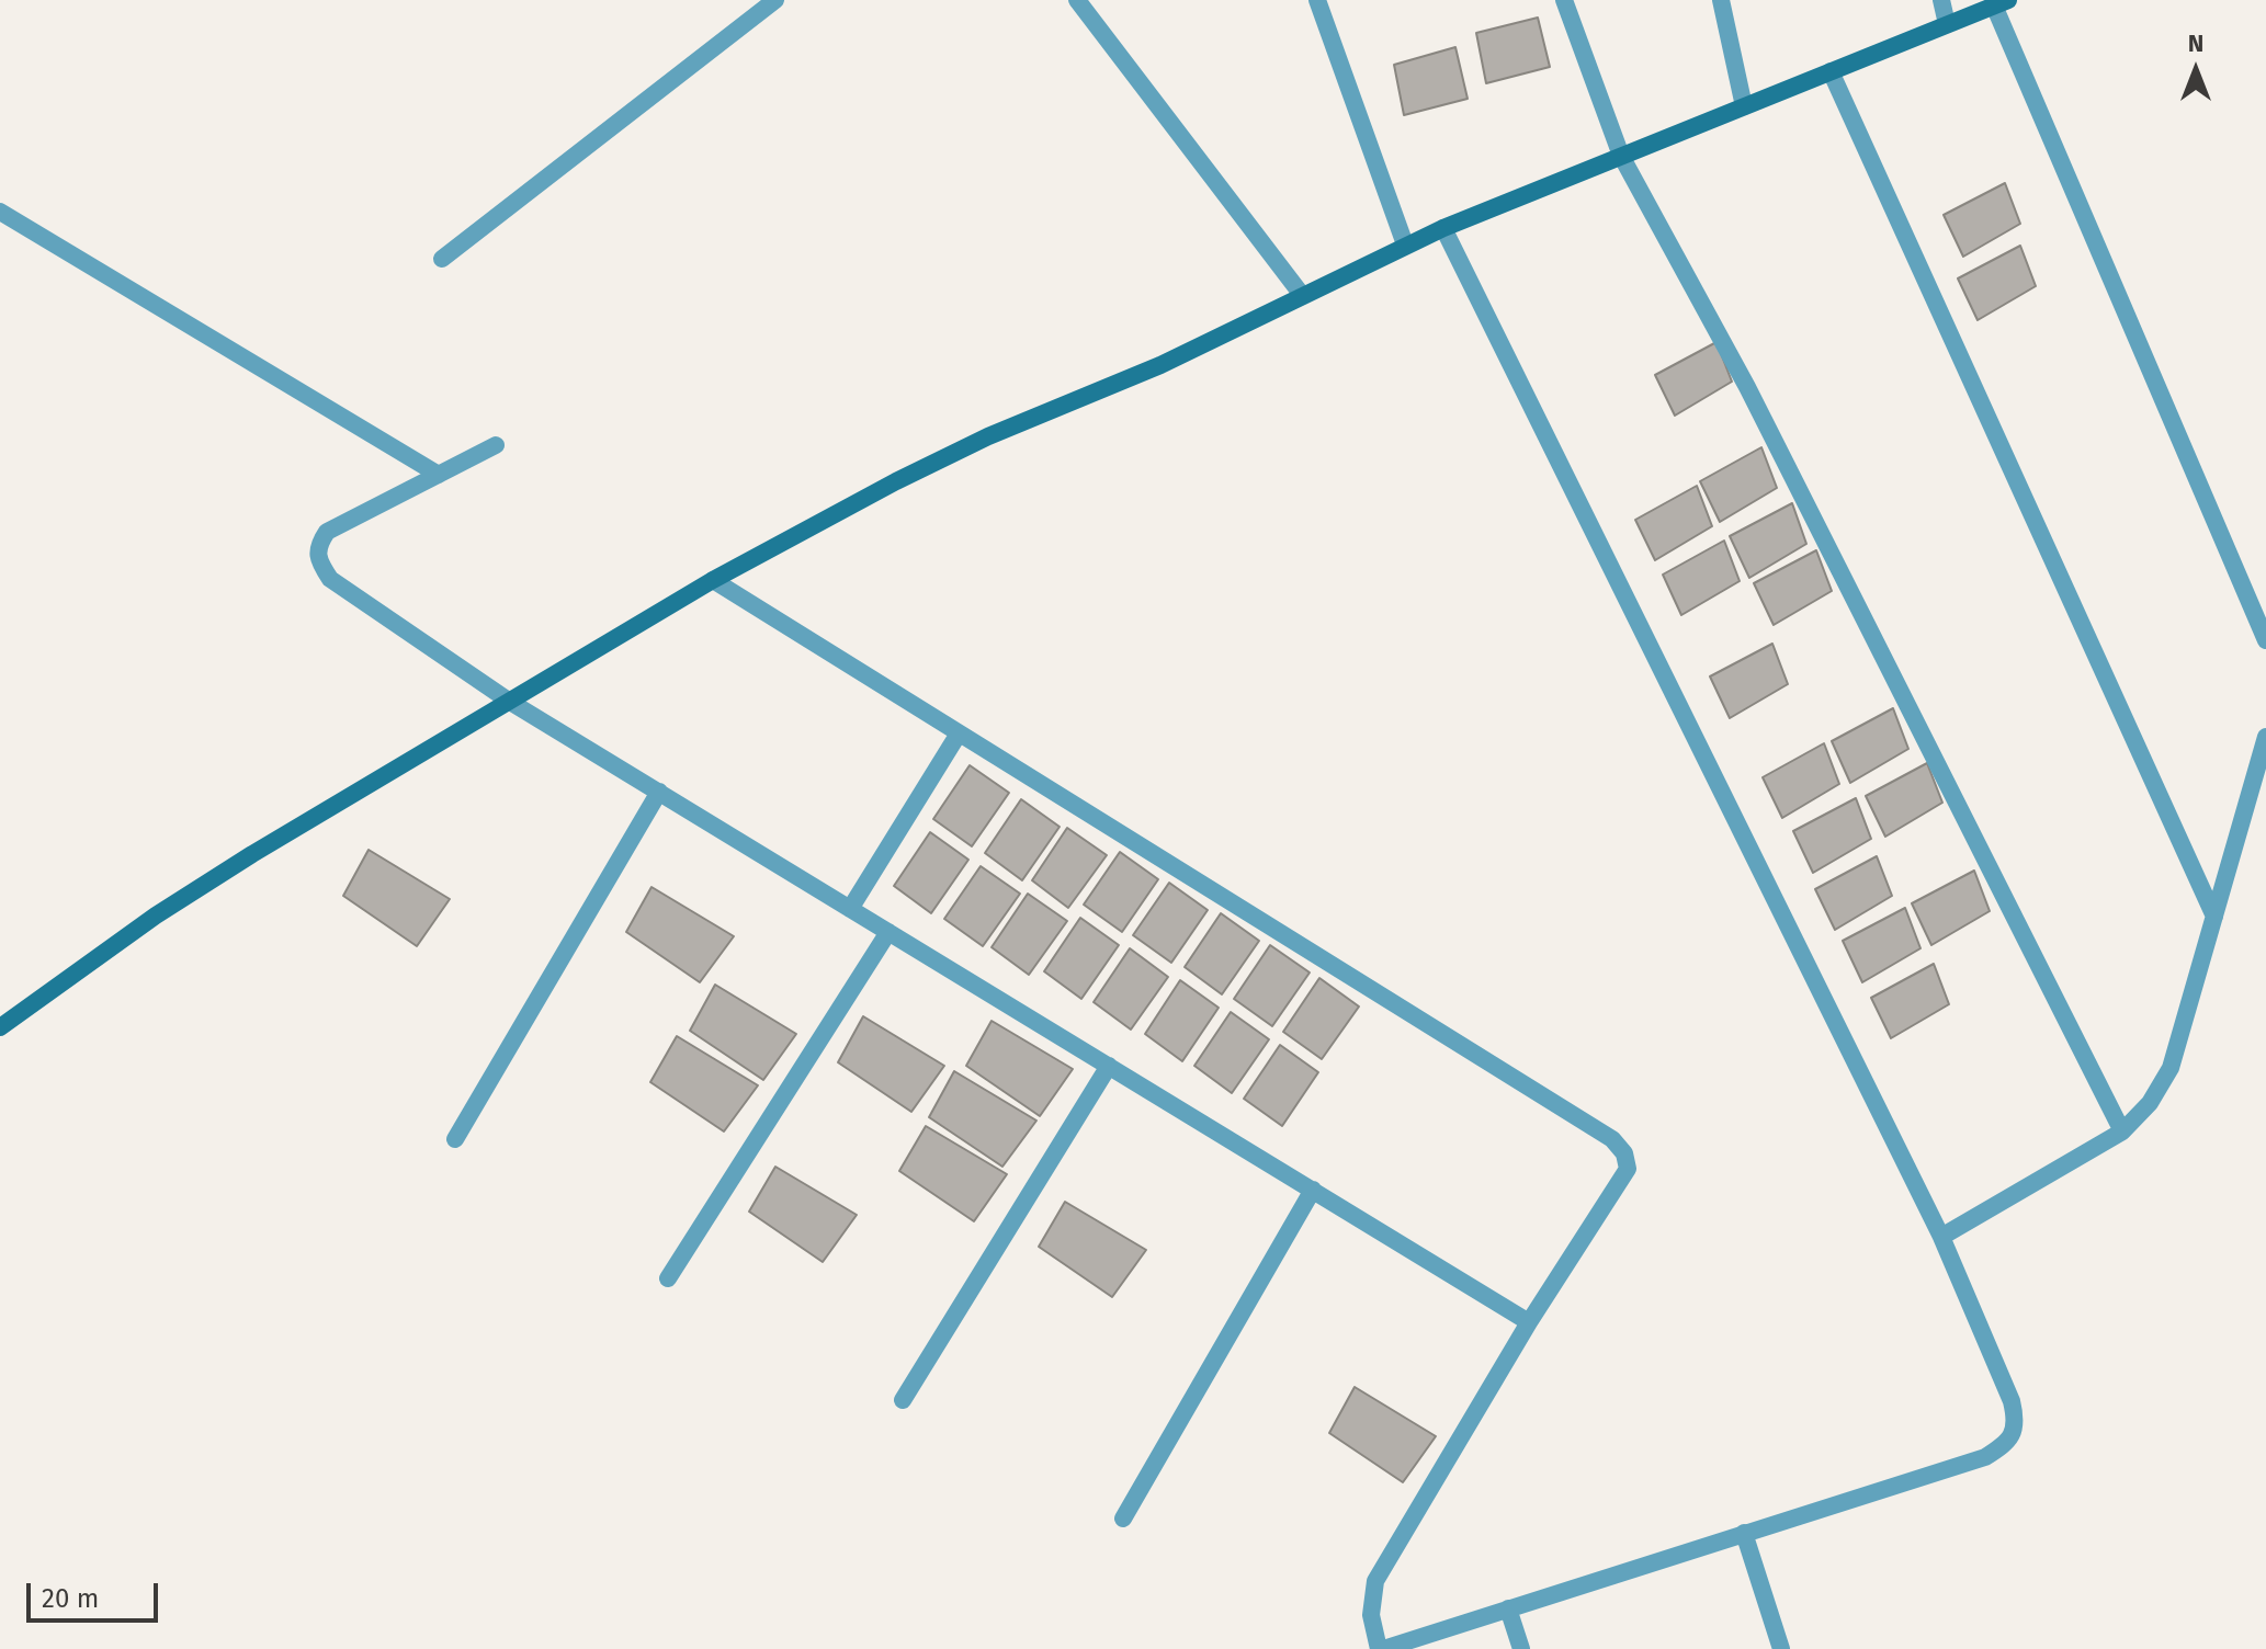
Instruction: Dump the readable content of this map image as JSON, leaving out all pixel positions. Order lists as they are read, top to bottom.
{
  "scale_bar": "20 m",
  "north": "top"
}
